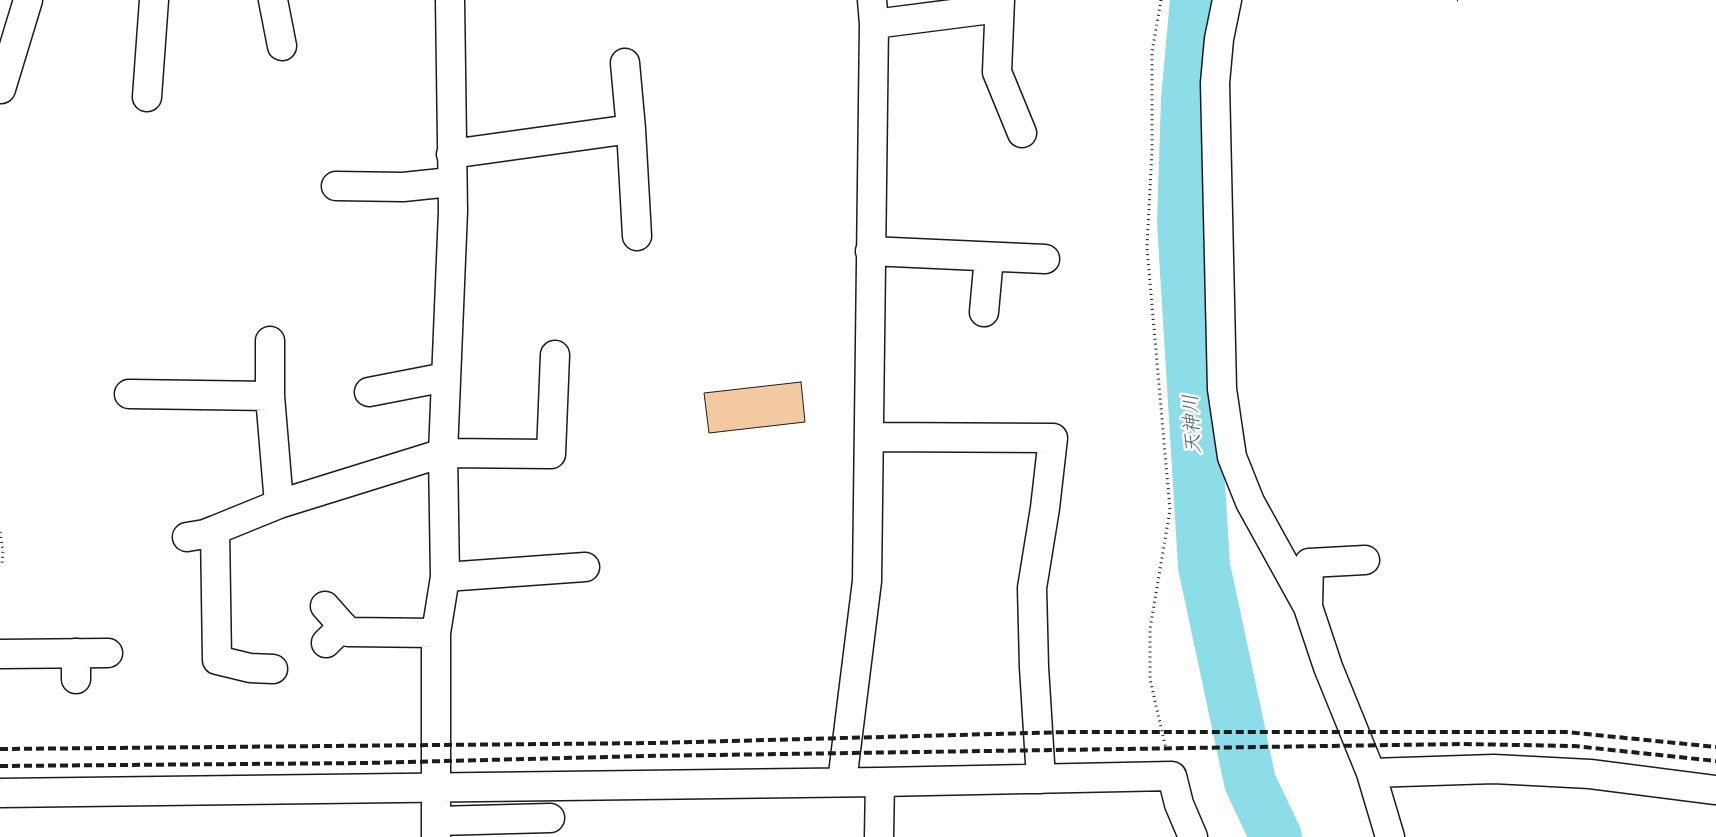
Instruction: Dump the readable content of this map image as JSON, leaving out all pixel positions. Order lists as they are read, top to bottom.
{
  "water": ["天神川"]
}
